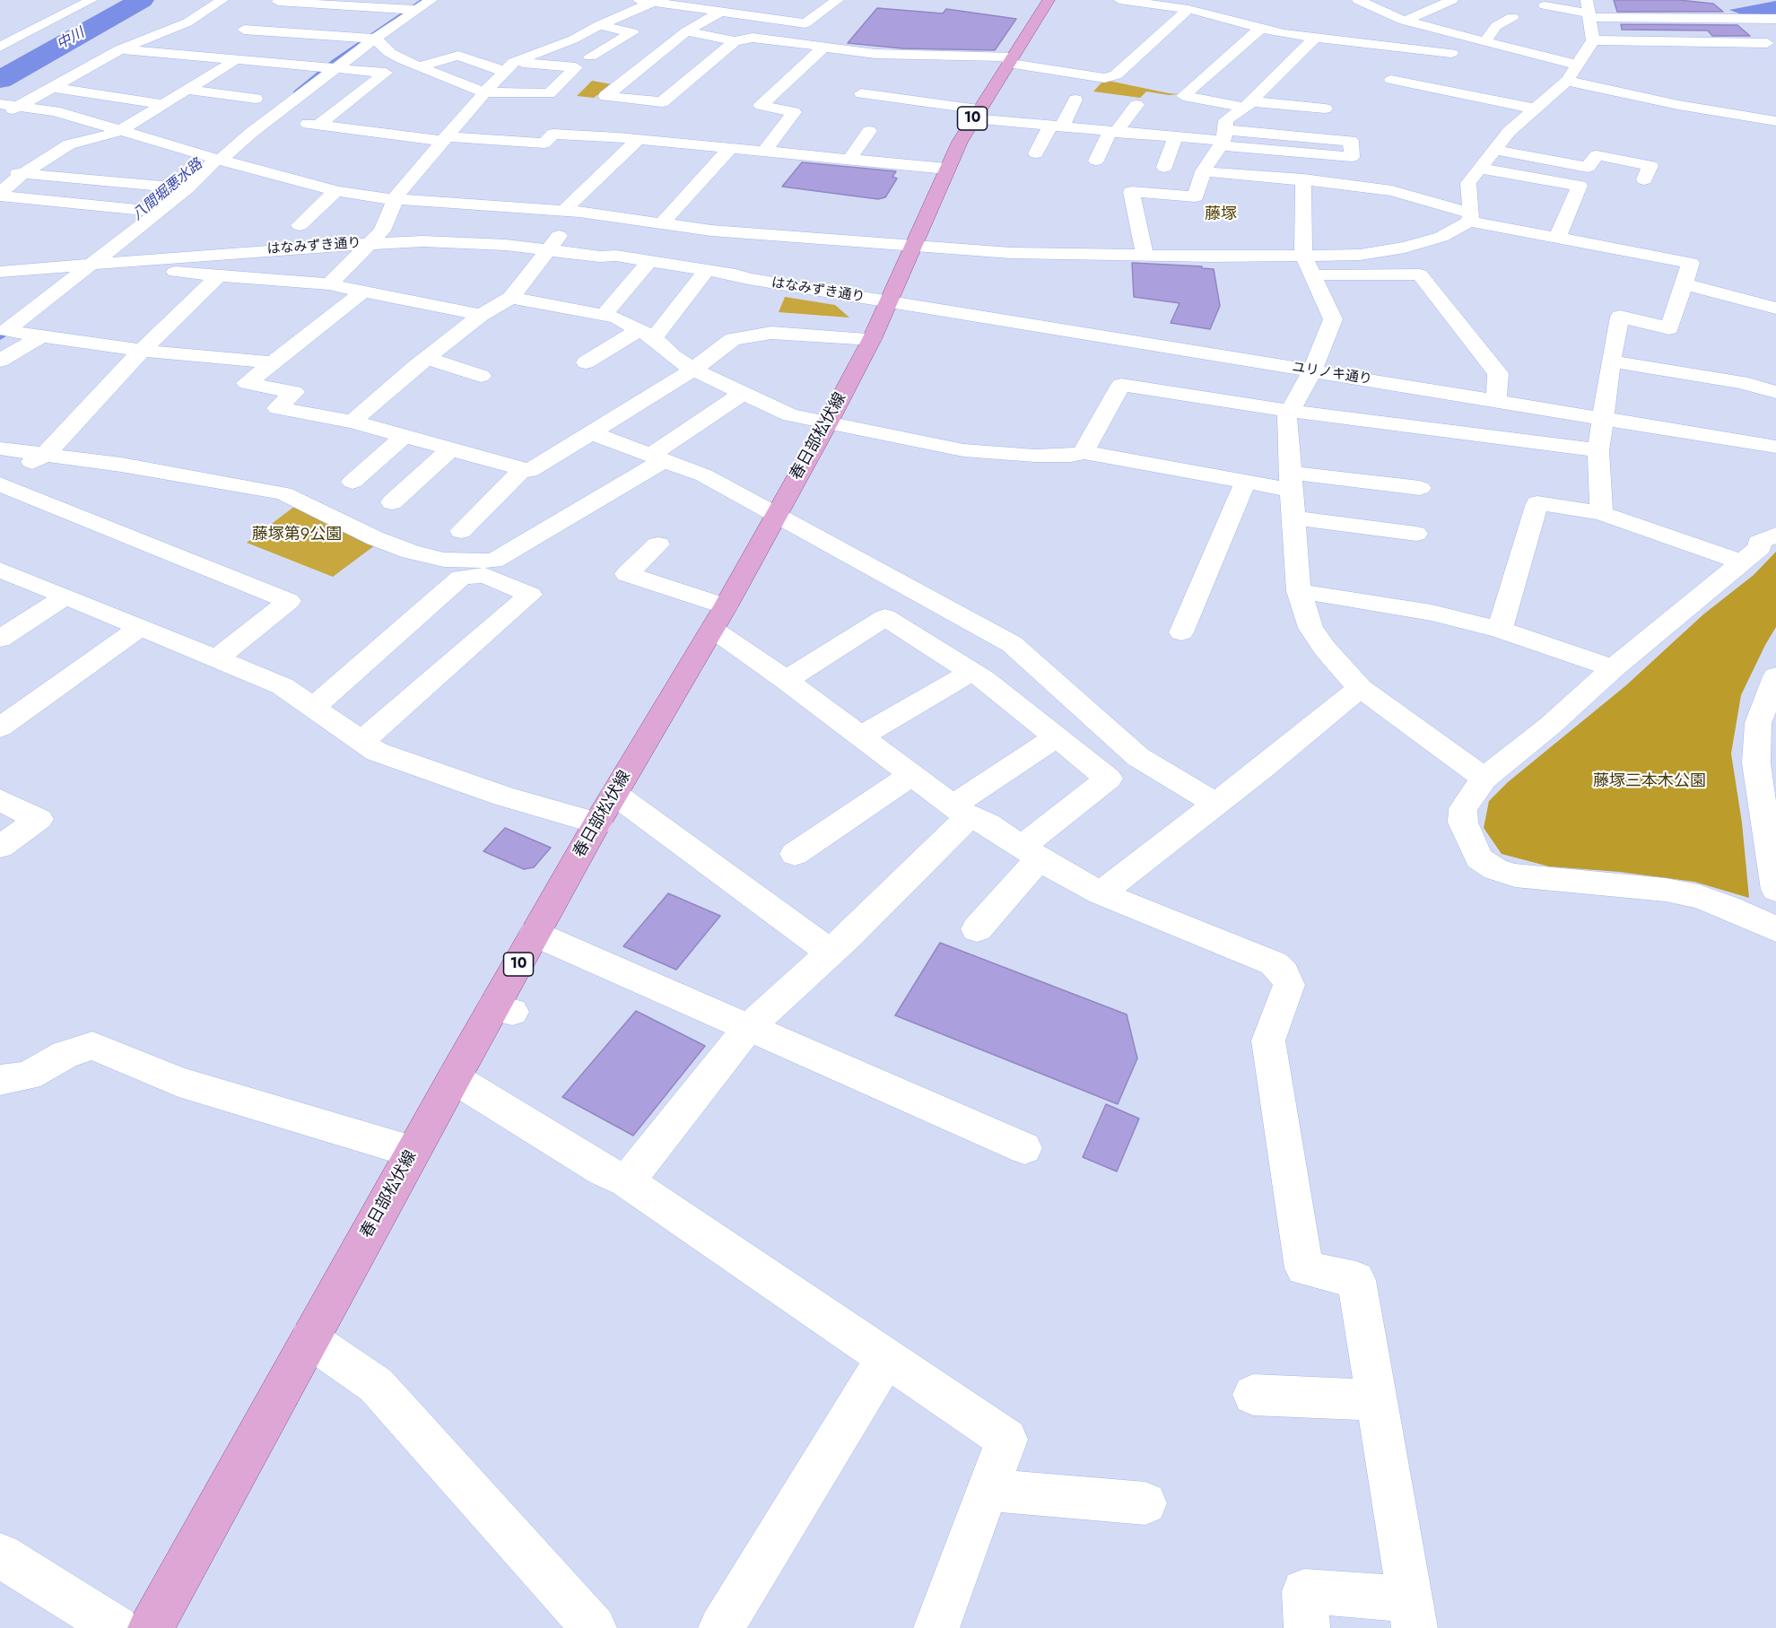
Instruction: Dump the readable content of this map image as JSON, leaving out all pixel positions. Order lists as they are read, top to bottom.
{
  "streets": {
    "main road": ["10", "春日部松伏線"],
    "street": ["はなみずき通り", "ユリノキ通り"]
  },
  "crossings": [
    ["はなみずき通り", "ユリノキ通り"],
    ["はなみずき通り", "春日部松伏線"],
    ["ユリノキ通り", "春日部松伏線"]
  ],
  "districts": ["藤塚"],
  "water": ["中川", "八間堀悪水路"],
  "parks": ["藤塚第９公園", "藤塚三本木公園"]
}
